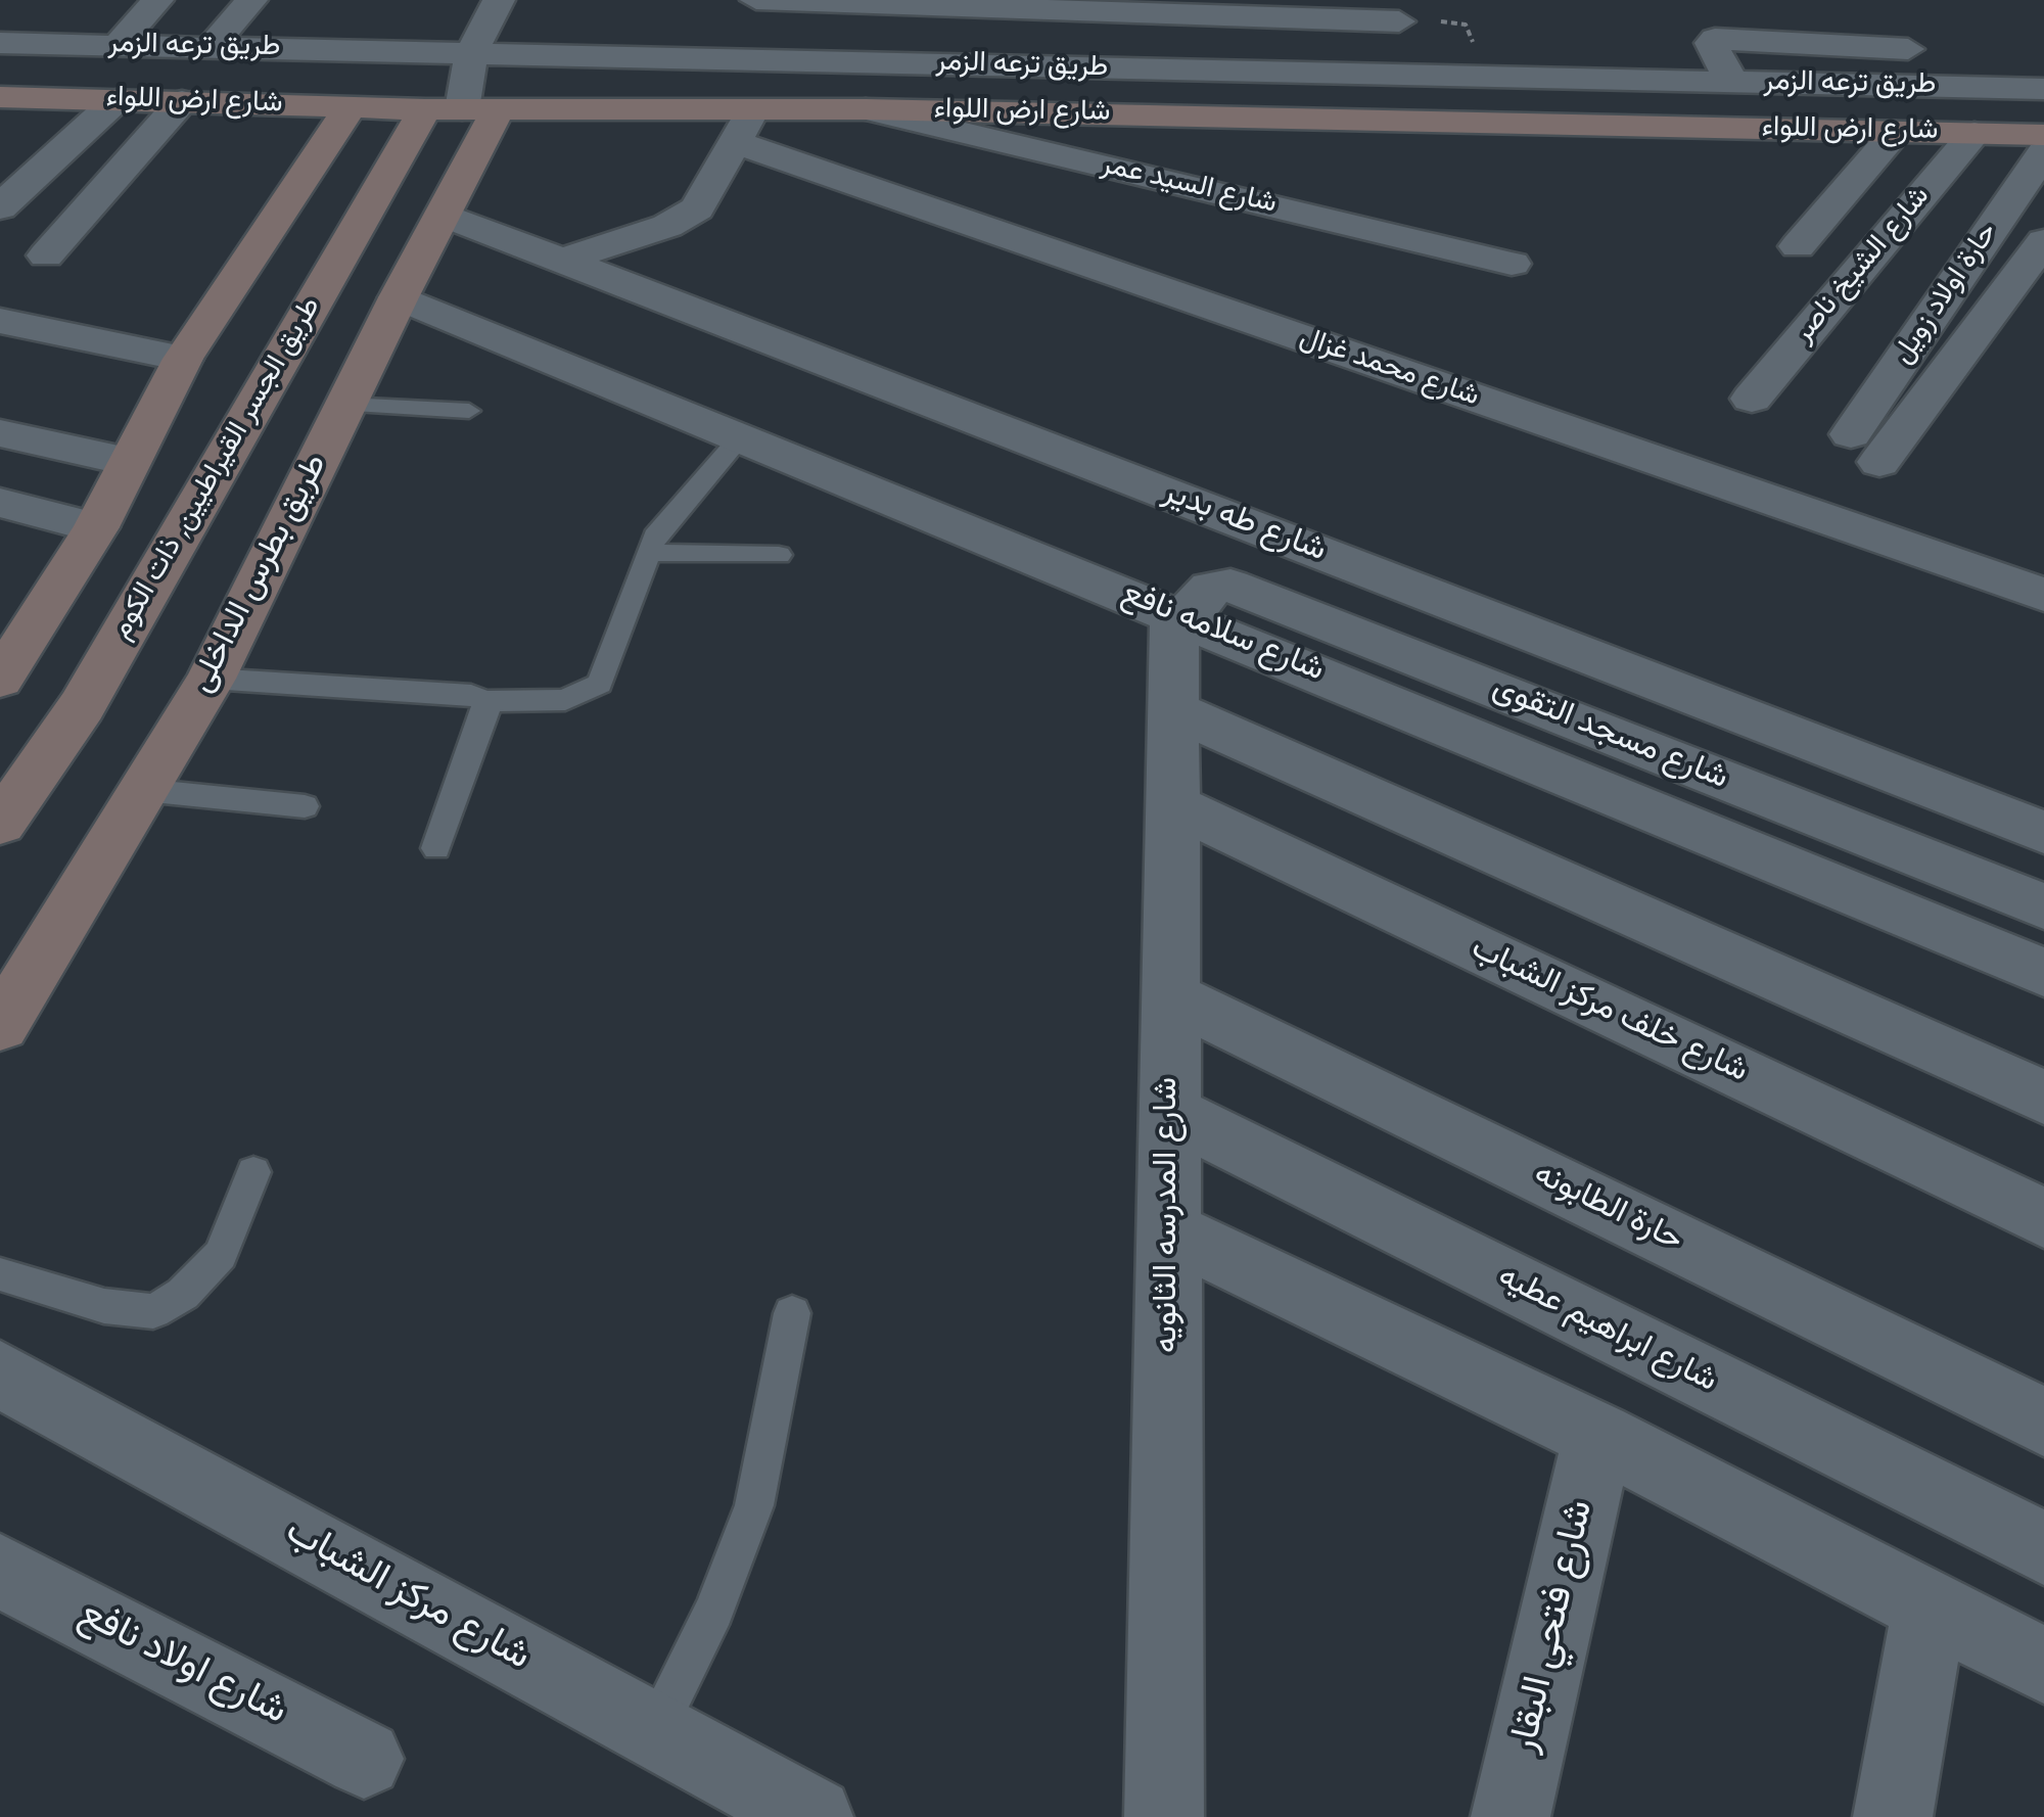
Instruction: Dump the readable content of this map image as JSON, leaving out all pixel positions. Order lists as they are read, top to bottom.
{
  "streets": {
    "street": [
      "طريق ترعه الزمر",
      "شارع ارض اللواء",
      "شارع السيد عمر",
      "شارع الشيخ ناصر",
      "حارة اولاد زويل",
      "شارع محمد غزال",
      "طريق الجسر القيراطيين, ذات الكوم",
      "شارع طه بدير",
      "طريق بطرس الداخلى",
      "شارع سلامه نافع",
      "شارع مسجد التقوى",
      "شارع خلف مركز الشباب",
      "حارة الطابونه",
      "شارع المدرسه الثانويه",
      "شارع ابراهيم عطيه",
      "شارع مركز الشباب",
      "شارع فتحي البقار",
      "شارع اولاد نافع"
    ]
  },
  "crossings": [
    ["شارع ارض اللواء", "شارع السيد عمر"],
    ["شارع ارض اللواء", "شارع الشيخ ناصر"],
    ["شارع ارض اللواء", "شارع محمد غزال"],
    ["شارع ارض اللواء", "طريق الجسر القيراطيين, ذات الكوم"],
    ["شارع ارض اللواء", "طريق بطرس الداخلى"],
    ["طريق الجسر القيراطيين, ذات الكوم", "طريق بطرس الداخلى"],
    ["شارع طه بدير", "طريق بطرس الداخلى"],
    ["طريق بطرس الداخلى", "شارع سلامه نافع"],
    ["شارع سلامه نافع", "شارع مسجد التقوى"],
    ["شارع سلامه نافع", "شارع المدرسه الثانويه"],
    ["شارع مسجد التقوى", "شارع المدرسه الثانويه"],
    ["شارع خلف مركز الشباب", "شارع المدرسه الثانويه"],
    ["حارة الطابونه", "شارع المدرسه الثانويه"],
    ["شارع المدرسه الثانويه", "شارع ابراهيم عطيه"]
  ]
}
